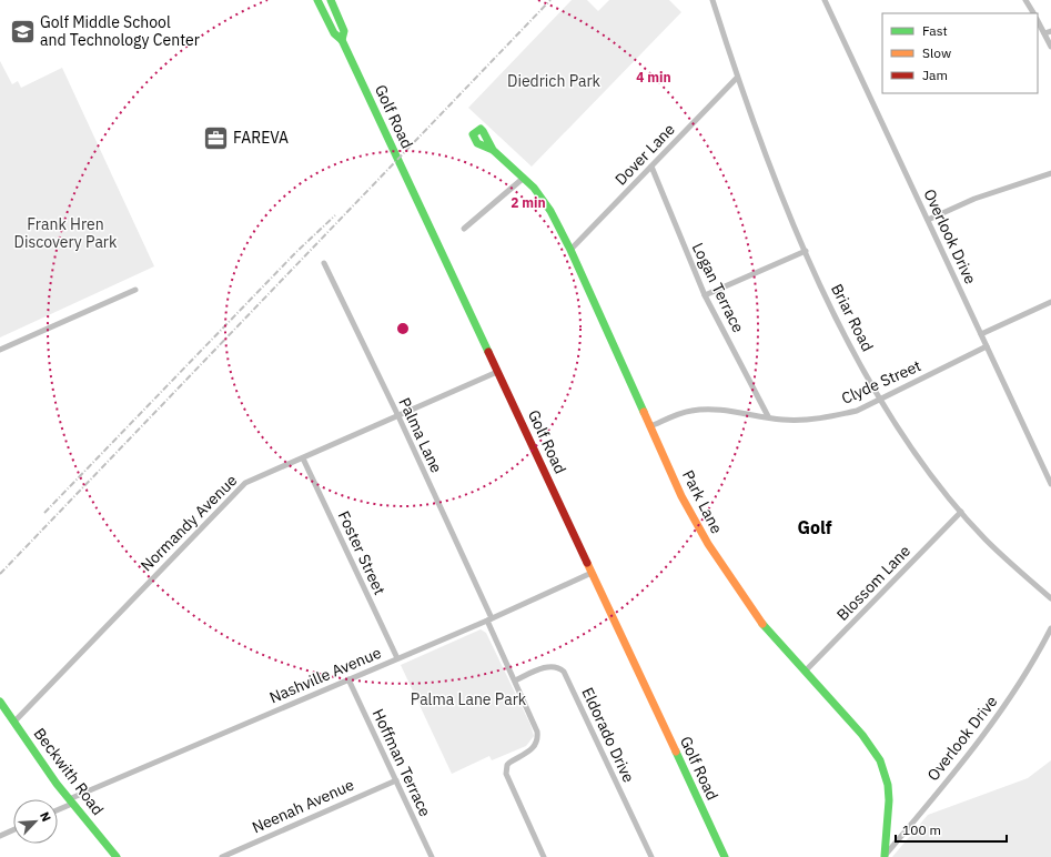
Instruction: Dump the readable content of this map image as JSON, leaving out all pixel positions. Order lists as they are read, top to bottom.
{
  "streets": {
    "street": [
      "Golf Road",
      "Dover Lane",
      "Overlook Drive",
      "Logan Terrace",
      "Briar Road",
      "Clyde Street",
      "Palma Lane",
      "Park Lane",
      "Normandy Avenue",
      "Foster Street",
      "Blossom Lane",
      "Nashville Avenue",
      "Eldorado Drive",
      "Hoffman Terrace",
      "Beckwith Road",
      "Neenah Avenue"
    ]
  },
  "crossings": [
    ["Golf Road", "Normandy Avenue"],
    ["Golf Road", "Nashville Avenue"],
    ["Dover Lane", "Logan Terrace"],
    ["Dover Lane", "Briar Road"],
    ["Dover Lane", "Park Lane"],
    ["Overlook Drive", "Clyde Street"],
    ["Overlook Drive", "Park Lane"],
    ["Logan Terrace", "Clyde Street"],
    ["Briar Road", "Clyde Street"],
    ["Briar Road", "Blossom Lane"],
    ["Clyde Street", "Park Lane"],
    ["Palma Lane", "Normandy Avenue"],
    ["Palma Lane", "Nashville Avenue"],
    ["Palma Lane", "Eldorado Drive"],
    ["Park Lane", "Blossom Lane"],
    ["Normandy Avenue", "Foster Street"],
    ["Normandy Avenue", "Beckwith Road"],
    ["Foster Street", "Nashville Avenue"],
    ["Nashville Avenue", "Hoffman Terrace"],
    ["Nashville Avenue", "Beckwith Road"],
    ["Hoffman Terrace", "Neenah Avenue"]
  ],
  "districts": ["Golf"],
  "parks": ["Diedrich Park", "Frank Hren Discovery Park", "Palma Lane Park"],
  "places": {
    "school or university": ["Golf Middle School and Technology Center"],
    "office": ["FAREVA"]
  },
  "legend": ["Fast", "Slow", "Jam"],
  "scale_bar": "100 m",
  "north": "top right",
  "rings": ["4 min", "2 min"]
}
